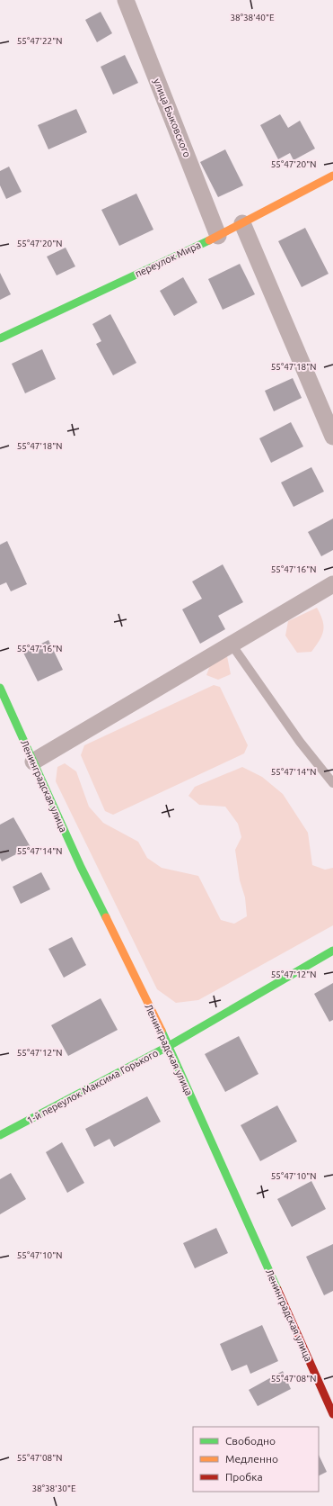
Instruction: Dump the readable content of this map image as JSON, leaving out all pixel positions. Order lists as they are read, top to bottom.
{
  "streets": {
    "street": [
      "улица Быковского",
      "переулок Мира",
      "Ленинградская улица",
      "1-й переулок Максима Горького"
    ]
  },
  "crossings": [
    ["улица Быковского", "переулок Мира"],
    ["Ленинградская улица", "1-й переулок Максима Горького"]
  ],
  "legend": ["Свободно", "Медленно", "Пробка"],
  "coordinates": [
    "38°38'40\"E",
    "55°47'22\"N",
    "55°47'20\"N",
    "55°47'18\"N",
    "55°47'16\"N",
    "55°47'14\"N",
    "55°47'12\"N",
    "55°47'10\"N",
    "55°47'08\"N",
    "38°38'30\"E"
  ]
}
